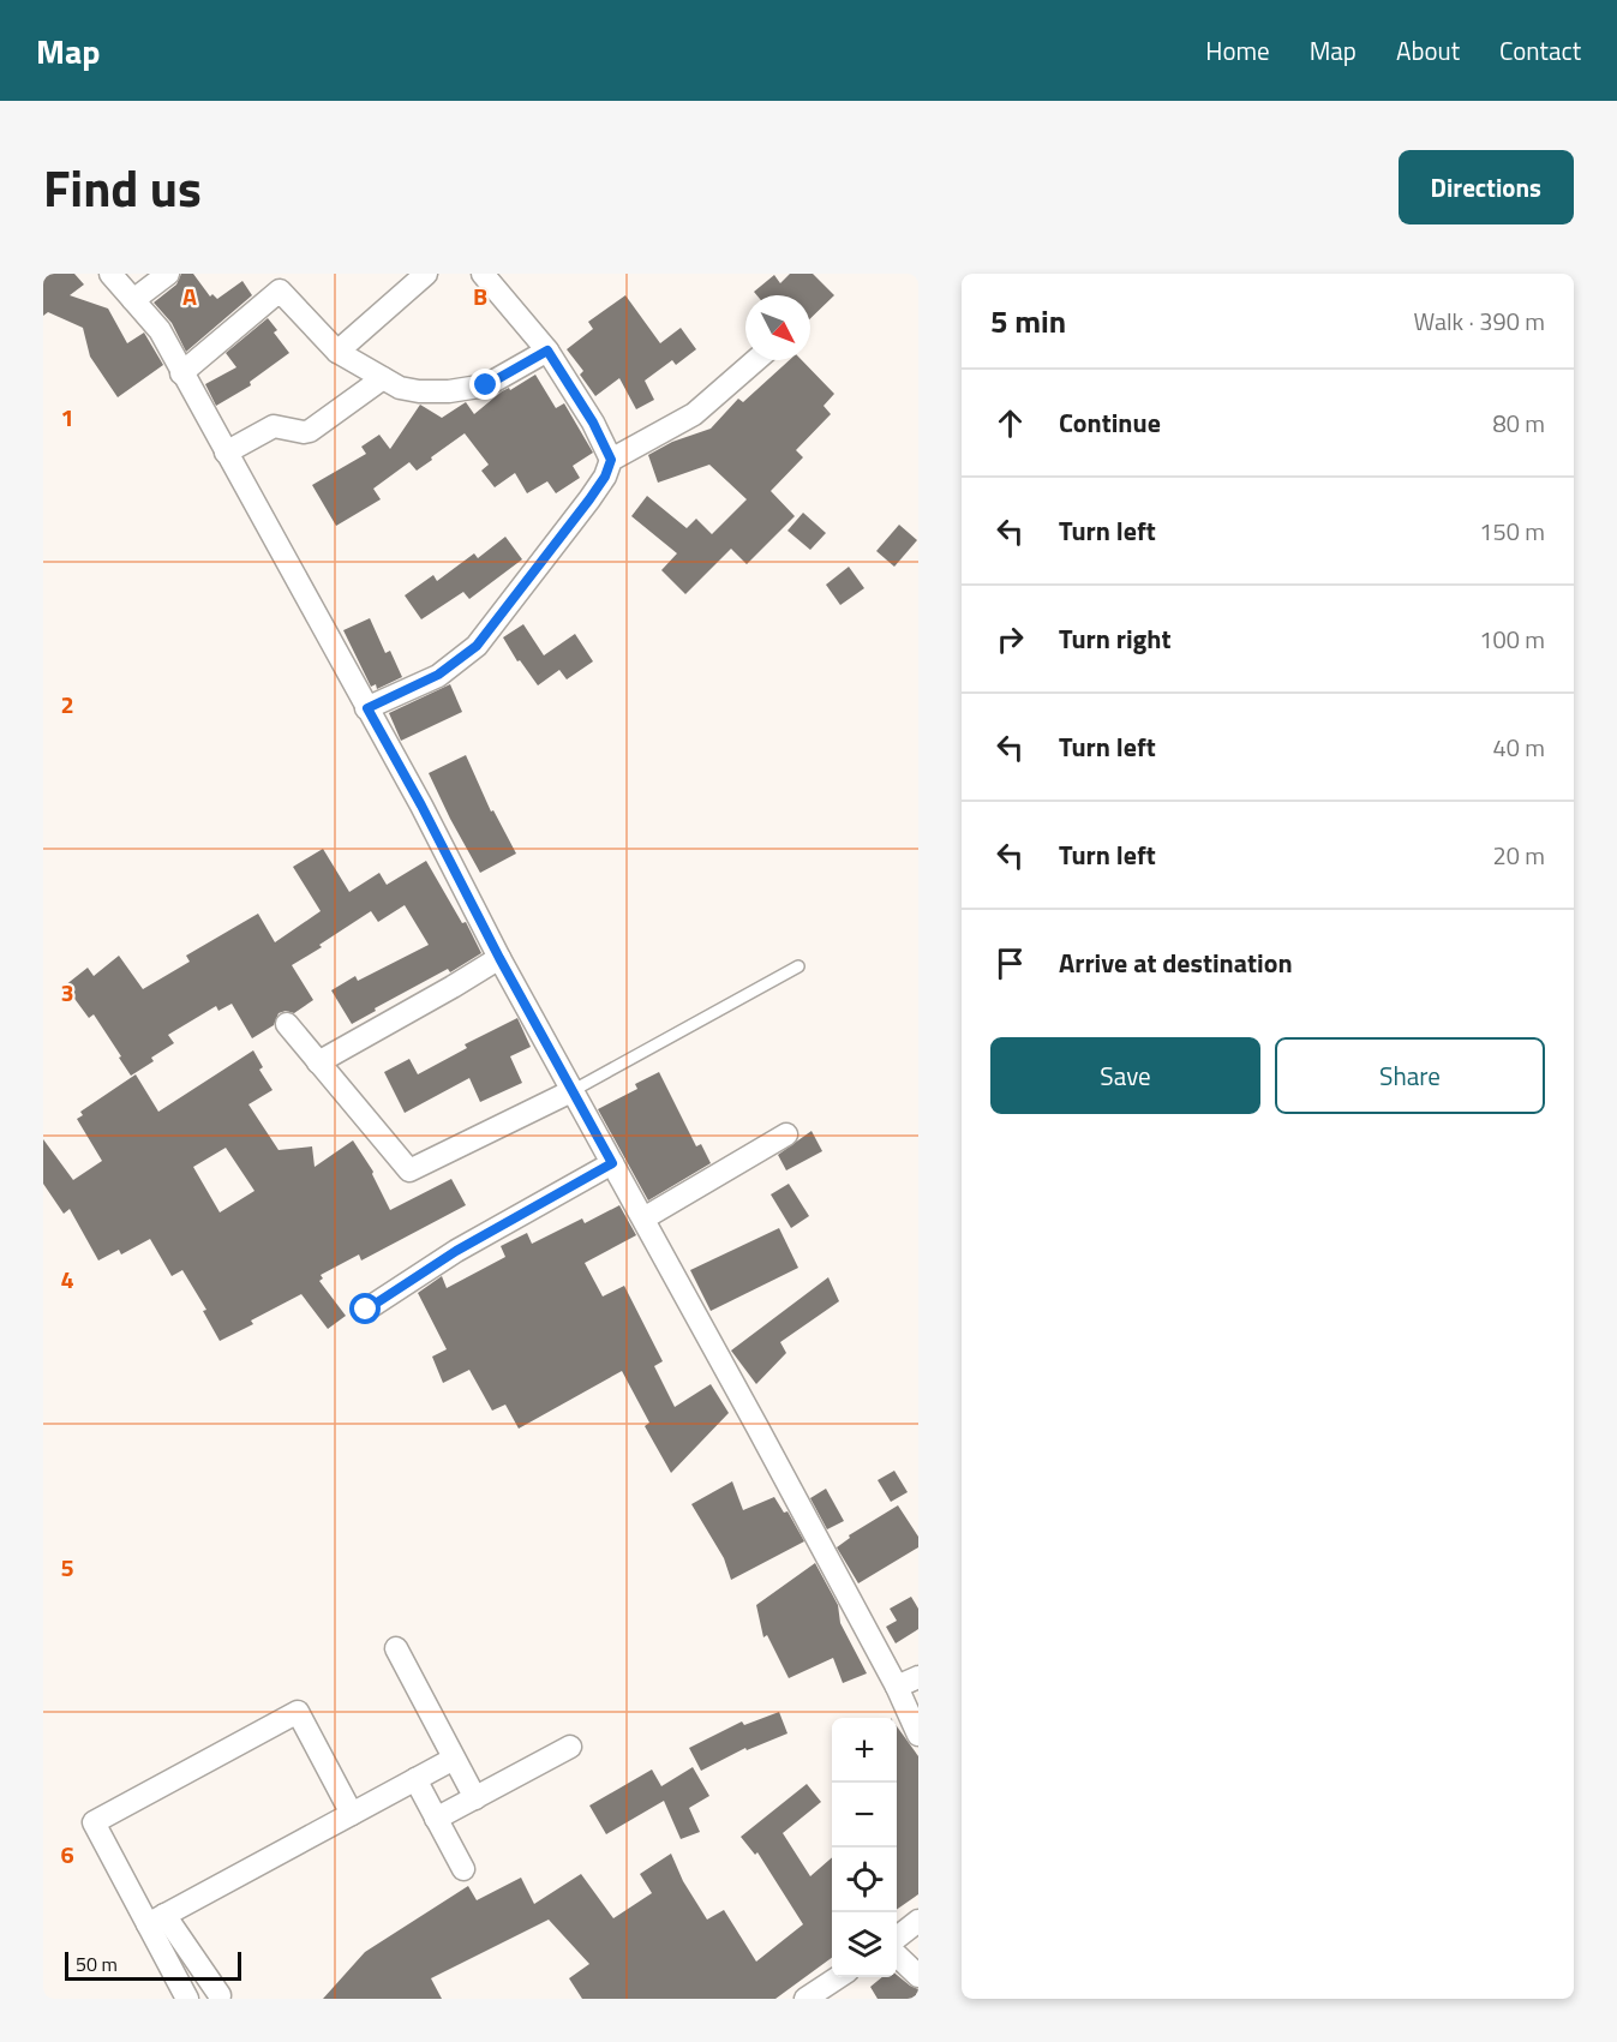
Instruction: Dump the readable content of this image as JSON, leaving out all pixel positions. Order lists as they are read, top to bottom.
{
  "scale_bar": "50 m",
  "north": "bottom right",
  "page": {
    "header": "Map",
    "nav": [
      "Home",
      "Map",
      "About",
      "Contact"
    ],
    "title": "Find us",
    "buttons": [
      "Directions",
      ["Save", "Share"]
    ],
    "heading": ["5 min", "Walk · 390 m"],
    "list": [
      ["Continue", "80 m"],
      ["Turn left", "150 m"],
      ["Turn right", "100 m"],
      ["Turn left", "40 m"],
      ["Turn left", "20 m"],
      "Arrive at destination"
    ],
    "map_buttons": ["+", "−"],
    "scale": "50 m"
  },
  "grid": {
    "columns": ["A", "B"],
    "rows": [
      "1",
      "2",
      "3",
      "4",
      "5",
      "6"
    ]
  }
}
